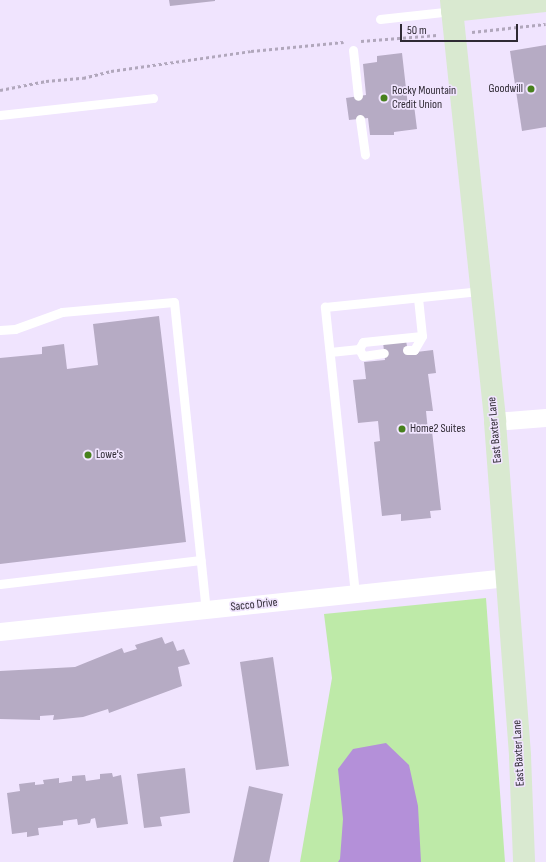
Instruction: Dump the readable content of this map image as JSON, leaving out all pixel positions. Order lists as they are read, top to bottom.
{
  "streets": {
    "main road": ["East Baxter Lane"],
    "street": ["Sacco Drive"]
  },
  "crossings": [
    ["East Baxter Lane", "Sacco Drive"]
  ],
  "places": [
    "Goodwill",
    "Rocky Mountain Credit Union",
    "Home2 Suites",
    "Lowe's"
  ],
  "scale_bar": "50 m"
}
